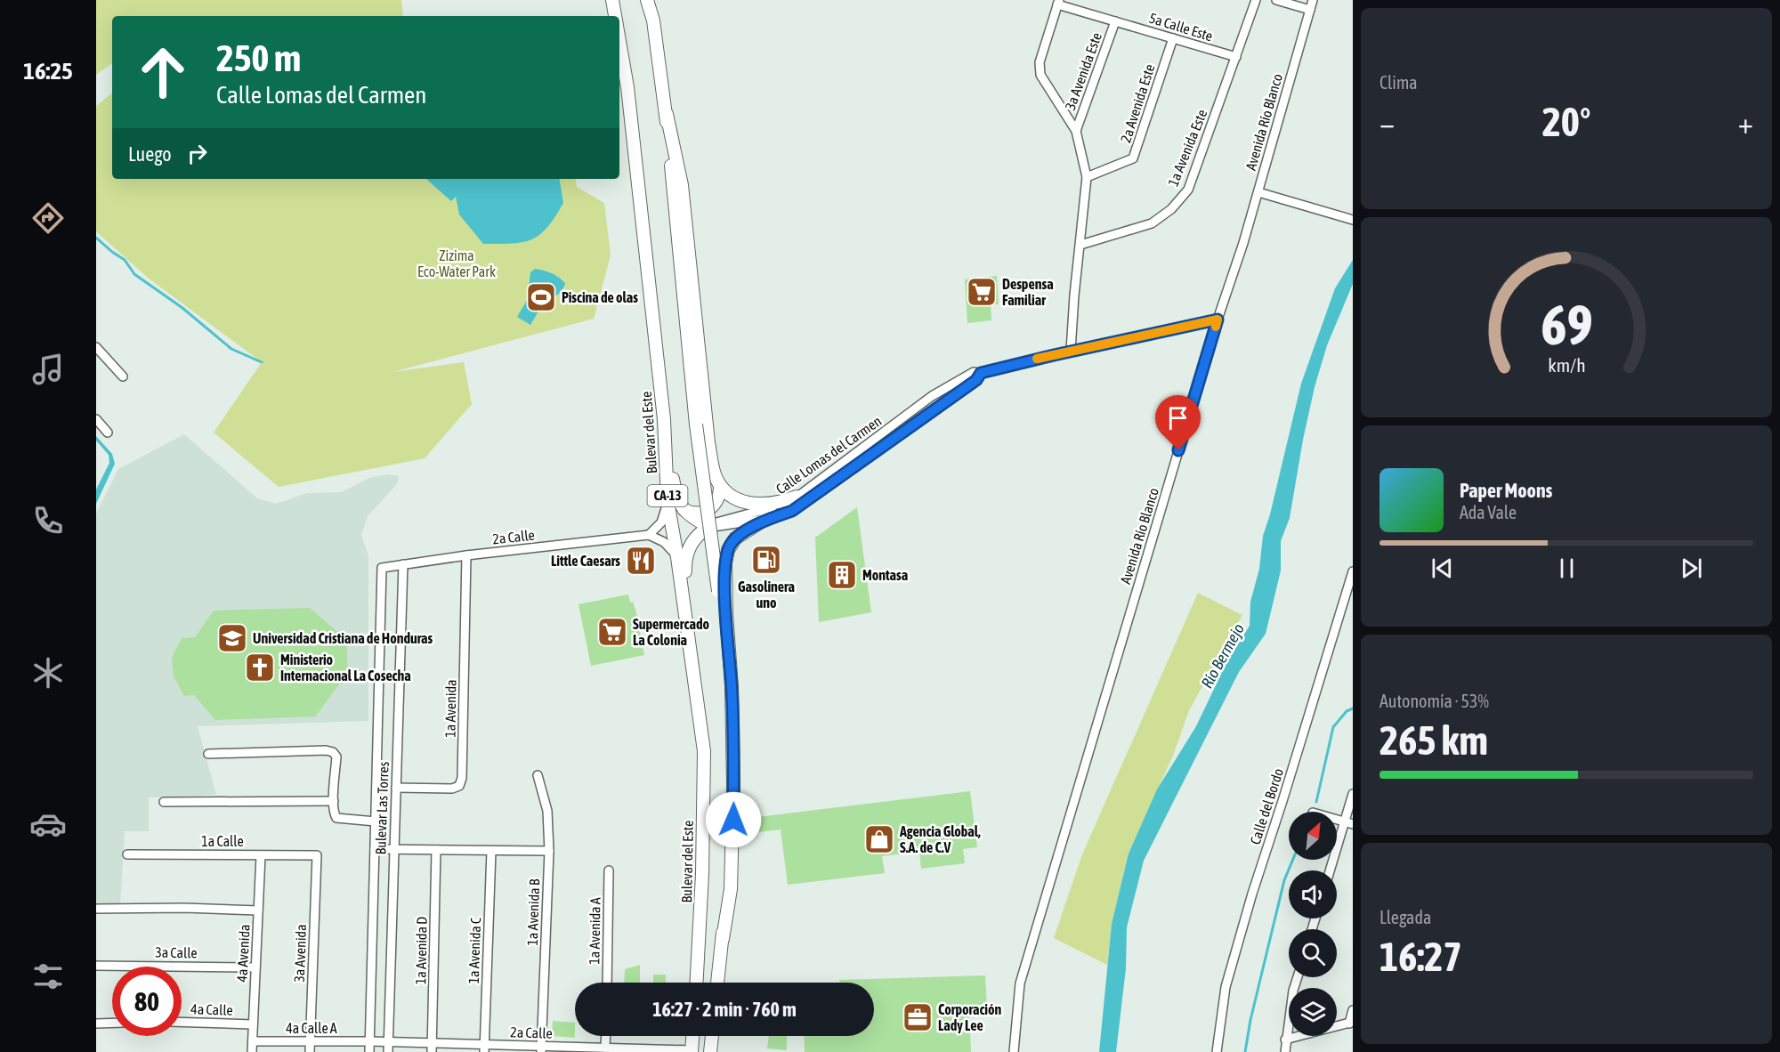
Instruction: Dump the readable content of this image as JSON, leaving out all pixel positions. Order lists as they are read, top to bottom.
{
  "streets": {
    "highway": ["Bulevar del Este", "CA-13"],
    "street": [
      "5a Calle Este",
      "3a Avenida Este",
      "2a Avenida Este",
      "Avenida Río Blanco",
      "1a Avenida Este",
      "Calle Lomas del Carmen",
      "2a Calle",
      "1a Avenida",
      "Calle del Bordo",
      "Bulevar Las Torres",
      "1a Calle",
      "1a Avenida B",
      "1a Avenida A",
      "1a Avenida D",
      "1a Avenida C",
      "3a Calle",
      "4a Avenida",
      "3a Avenida",
      "4a Calle",
      "4a Calle A"
    ]
  },
  "crossings": [
    ["5a Calle Este", "3a Avenida Este"],
    ["5a Calle Este", "2a Avenida Este"],
    ["5a Calle Este", "1a Avenida Este"],
    ["Avenida Río Blanco", "Calle Lomas del Carmen"],
    ["2a Calle", "1a Avenida"],
    ["2a Calle", "Bulevar Las Torres"],
    ["2a Calle", "1a Avenida B"],
    ["2a Calle", "1a Avenida D"],
    ["2a Calle", "1a Avenida C"],
    ["2a Calle", "4a Calle A"],
    ["1a Avenida", "Bulevar Las Torres"],
    ["Bulevar Las Torres", "4a Calle A"],
    ["1a Calle", "4a Avenida"],
    ["1a Calle", "3a Avenida"],
    ["3a Calle", "4a Avenida"],
    ["4a Avenida", "4a Calle"],
    ["4a Avenida", "4a Calle A"],
    ["3a Avenida", "4a Calle A"]
  ],
  "water": ["Río Bermejo"],
  "parks": ["Zizima Eco-Water Park"],
  "places": {
    "supermarket": ["Despensa Familiar", "Supermercado La Colonia"],
    "sports": ["Piscina de olas"],
    "fuel station": ["Gasolinera uno"],
    "restaurant": ["Little Caesars"],
    "building": ["Montasa"],
    "school or university": ["Universidad Cristiana de Honduras"],
    "church": ["Ministerio Internacional La Cosecha"],
    "shop": ["Agencia Global, S.A. de C.V"],
    "office": ["Corporación Lady Lee"]
  },
  "north": "top right",
  "page": {
    "tabs": "16:25",
    "tile": [
      "Clima",
      ["Autonomía · 53%", "265 km"],
      ["Llegada", "16:27"]
    ],
    "turn": ["250 m", "Calle Lomas del Carmen"],
    "heat": ["−", "20°", "+"],
    "then": "Luego",
    "song": ["Paper Moons", "Ada Vale"],
    "limit": "80",
    "trip": "16:27 · 2 min · 760 m",
    "gauge": ["69", "km/h"]
  }
}
